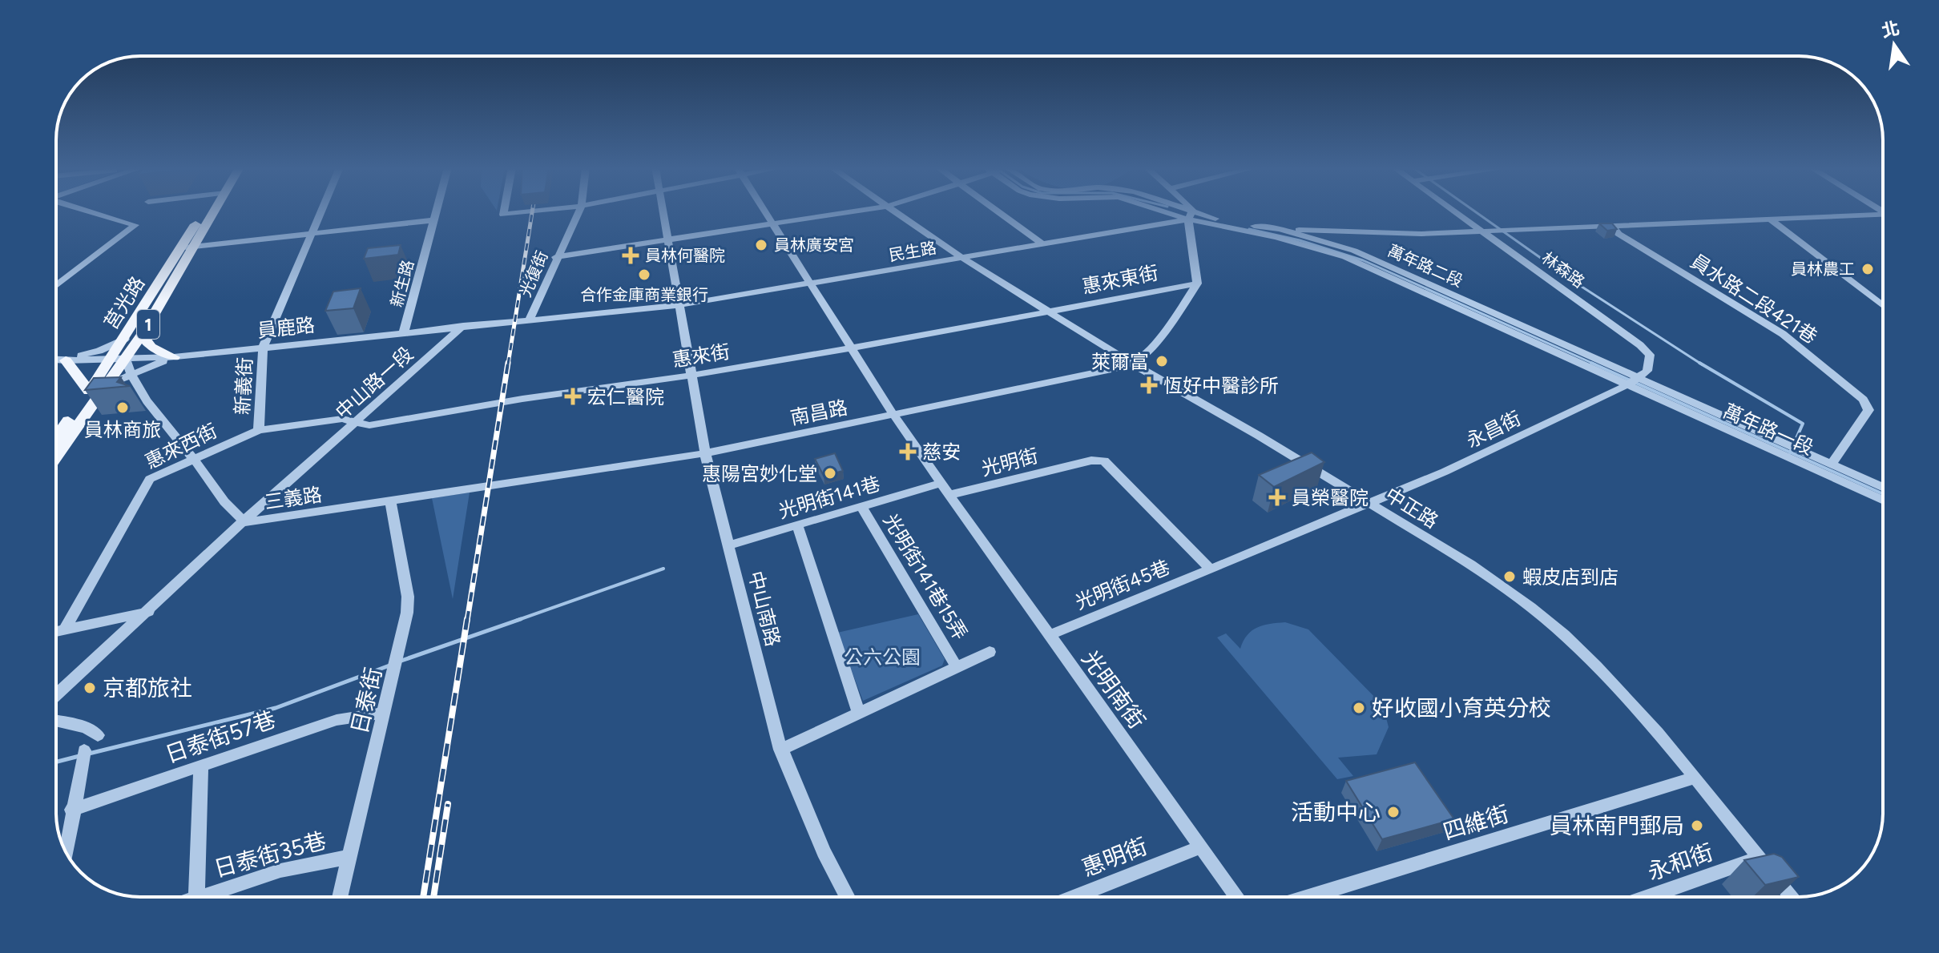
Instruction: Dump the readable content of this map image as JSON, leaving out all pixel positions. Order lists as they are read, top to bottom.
{
  "streets": {
    "main road": ["莒光路", "1"],
    "street": [
      "民生路",
      "萬年路二段",
      "林森路",
      "光復街",
      "惠來東街",
      "新生路",
      "員水路二段421巷",
      "員鹿路",
      "惠來街",
      "中山路一段",
      "新義街",
      "南昌路",
      "永昌街",
      "萬年路一段",
      "惠來西街",
      "光明街",
      "光明街141巷",
      "三義路",
      "中正路",
      "光明街141巷15弄",
      "光明街45巷",
      "中山南路",
      "光明南街",
      "日泰街",
      "日泰街57巷",
      "四維街",
      "日泰街35巷",
      "惠明街",
      "永和街"
    ]
  },
  "crossings": [
    ["民生路", "萬年路二段"],
    ["民生路", "中正路"],
    ["民生路", "中山南路"],
    ["萬年路二段", "林森路"],
    ["萬年路二段", "永昌街"],
    ["萬年路二段", "萬年路一段"],
    ["林森路", "永昌街"],
    ["林森路", "萬年路一段"],
    ["惠來東街", "惠來街"],
    ["惠來東街", "中正路"],
    ["新生路", "員鹿路"],
    ["員水路二段421巷", "萬年路一段"],
    ["莒光路", "員鹿路"],
    ["莒光路", "三義路"],
    ["員鹿路", "中山路一段"],
    ["員鹿路", "新義街"],
    ["員鹿路", "三義路"],
    ["惠來街", "中山路一段"],
    ["惠來街", "惠來西街"],
    ["惠來街", "中正路"],
    ["惠來街", "中山南路"],
    ["中山路一段", "惠來西街"],
    ["中山路一段", "三義路"],
    ["新義街", "惠來西街"],
    ["南昌路", "三義路"],
    ["南昌路", "中正路"],
    ["南昌路", "中山南路"],
    ["永昌街", "萬年路一段"],
    ["永昌街", "中正路"],
    ["惠來西街", "三義路"],
    ["光明街", "光明街45巷"],
    ["光明街", "光明南街"],
    ["光明街141巷", "光明街141巷15弄"],
    ["光明街141巷", "中山南路"],
    ["三義路", "日泰街"],
    ["中正路", "四維街"],
    ["中正路", "永和街"],
    ["光明街45巷", "光明南街"],
    ["光明南街", "惠明街"],
    ["日泰街", "日泰街57巷"],
    ["日泰街", "日泰街35巷"]
  ],
  "parks": ["公六公園"],
  "places": {
    "other": [
      "員林廣安宮",
      "員林農工",
      "合作金庫商業銀行",
      "萊爾富",
      "員林商旅",
      "惠陽宮妙化堂",
      "蝦皮店到店",
      "京都旅社",
      "好收國小育英分校",
      "活動中心",
      "員林南門郵局"
    ],
    "health": [
      "員林何醫院",
      "恆好中醫診所",
      "宏仁醫院",
      "慈安",
      "員榮醫院"
    ]
  },
  "north": "top"
}
